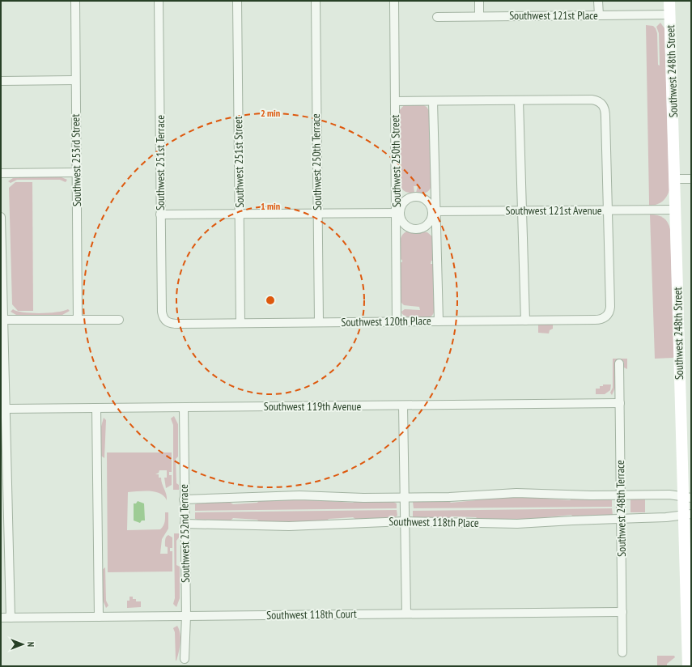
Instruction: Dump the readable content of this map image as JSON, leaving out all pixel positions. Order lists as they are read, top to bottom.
{
  "streets": {
    "street": [
      "Southwest 121st Place",
      "Southwest 248th Street",
      "Southwest 253rd Street",
      "Southwest 250th Street",
      "Southwest 251st Street",
      "Southwest 250th Terrace",
      "Southwest 251st Terrace",
      "Southwest 121st Avenue",
      "Southwest 120th Place",
      "Southwest 119th Avenue",
      "Southwest 248th Terrace",
      "Southwest 118th Place",
      "Southwest 252nd Terrace",
      "Southwest 118th Court"
    ]
  },
  "crossings": [
    ["Southwest 121st Place", "Southwest 248th Street"],
    ["Southwest 248th Street", "Southwest 121st Avenue"],
    ["Southwest 248th Street", "Southwest 118th Place"],
    ["Southwest 250th Street", "Southwest 121st Avenue"],
    ["Southwest 250th Street", "Southwest 120th Place"],
    ["Southwest 251st Street", "Southwest 120th Place"],
    ["Southwest 250th Terrace", "Southwest 120th Place"],
    ["Southwest 251st Terrace", "Southwest 120th Place"],
    ["Southwest 121st Avenue", "Southwest 120th Place"],
    ["Southwest 119th Avenue", "Southwest 248th Terrace"],
    ["Southwest 119th Avenue", "Southwest 252nd Terrace"],
    ["Southwest 248th Terrace", "Southwest 118th Place"],
    ["Southwest 248th Terrace", "Southwest 118th Court"],
    ["Southwest 118th Place", "Southwest 252nd Terrace"],
    ["Southwest 252nd Terrace", "Southwest 118th Court"]
  ],
  "north": "right",
  "rings": ["2 min", "1 min"]
}
